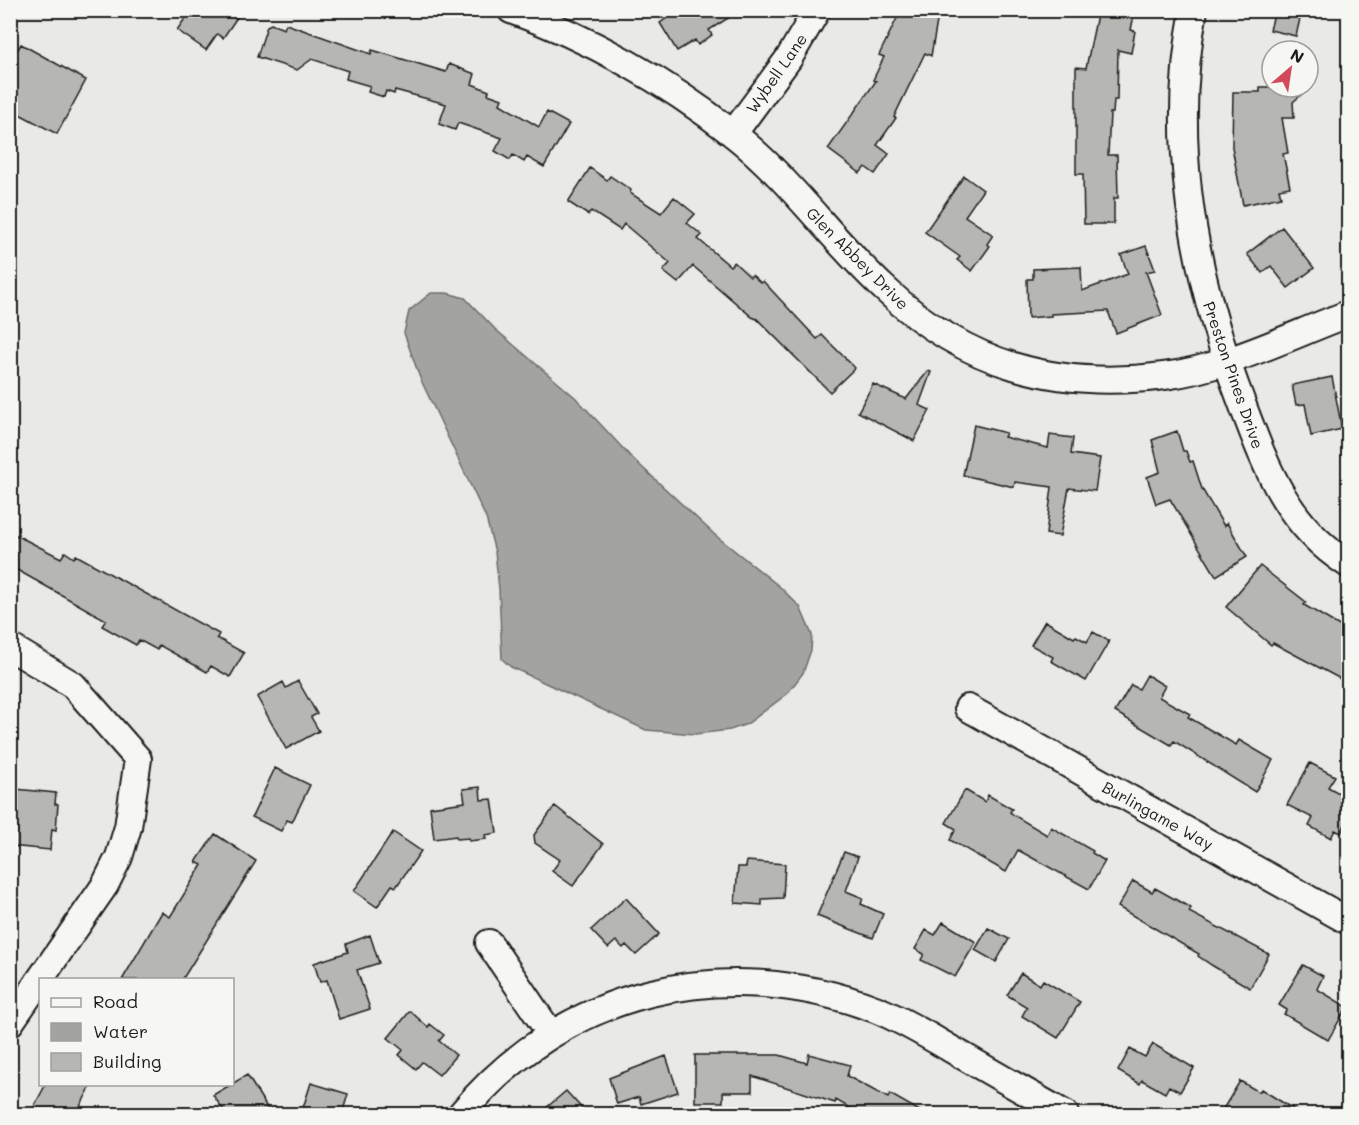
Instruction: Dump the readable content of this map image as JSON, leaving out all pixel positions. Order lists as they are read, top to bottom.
{
  "streets": {
    "street": [
      "Wybell Lane",
      "Glen Abbey Drive",
      "Preston Pines Drive",
      "Burlingame Way"
    ]
  },
  "crossings": [
    ["Wybell Lane", "Glen Abbey Drive"],
    ["Glen Abbey Drive", "Preston Pines Drive"]
  ],
  "legend": ["Road", "Water", "Building"],
  "north": "top right"
}
